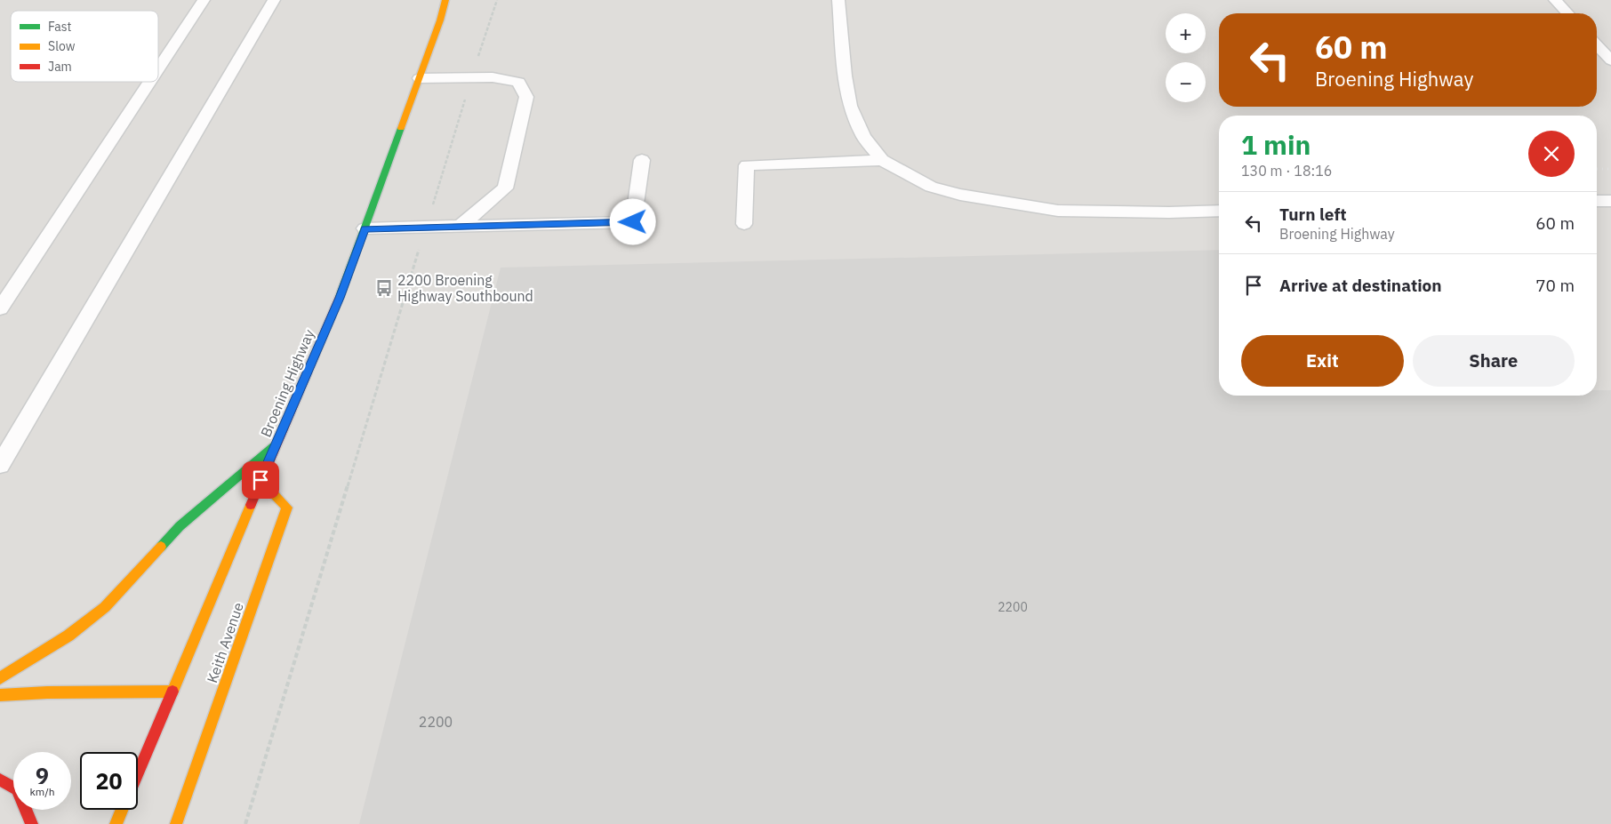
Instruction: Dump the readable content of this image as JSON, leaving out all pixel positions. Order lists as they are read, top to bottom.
{
  "streets": {
    "main road": ["Broening Highway", "Keith Avenue"]
  },
  "crossings": [
    ["Broening Highway", "Keith Avenue"]
  ],
  "places": {
    "bus stop": ["2200 Broening Highway Southbound"]
  },
  "house_numbers": ["2200", "2200"],
  "legend": ["Fast", "Slow", "Jam"],
  "page": {
    "map_buttons": ["+", "−"],
    "turn": ["60 m", "Broening Highway"],
    "heading": ["1 min", "130 m · 18:16"],
    "list": [
      {
        "name": "Turn left",
        "note": "Broening Highway",
        "value": "60 m"
      },
      {
        "name": "Arrive at destination",
        "value": "70 m"
      }
    ],
    "buttons": ["Exit", "Share"],
    "speed": "9 km/h",
    "limit": "20"
  }
}
